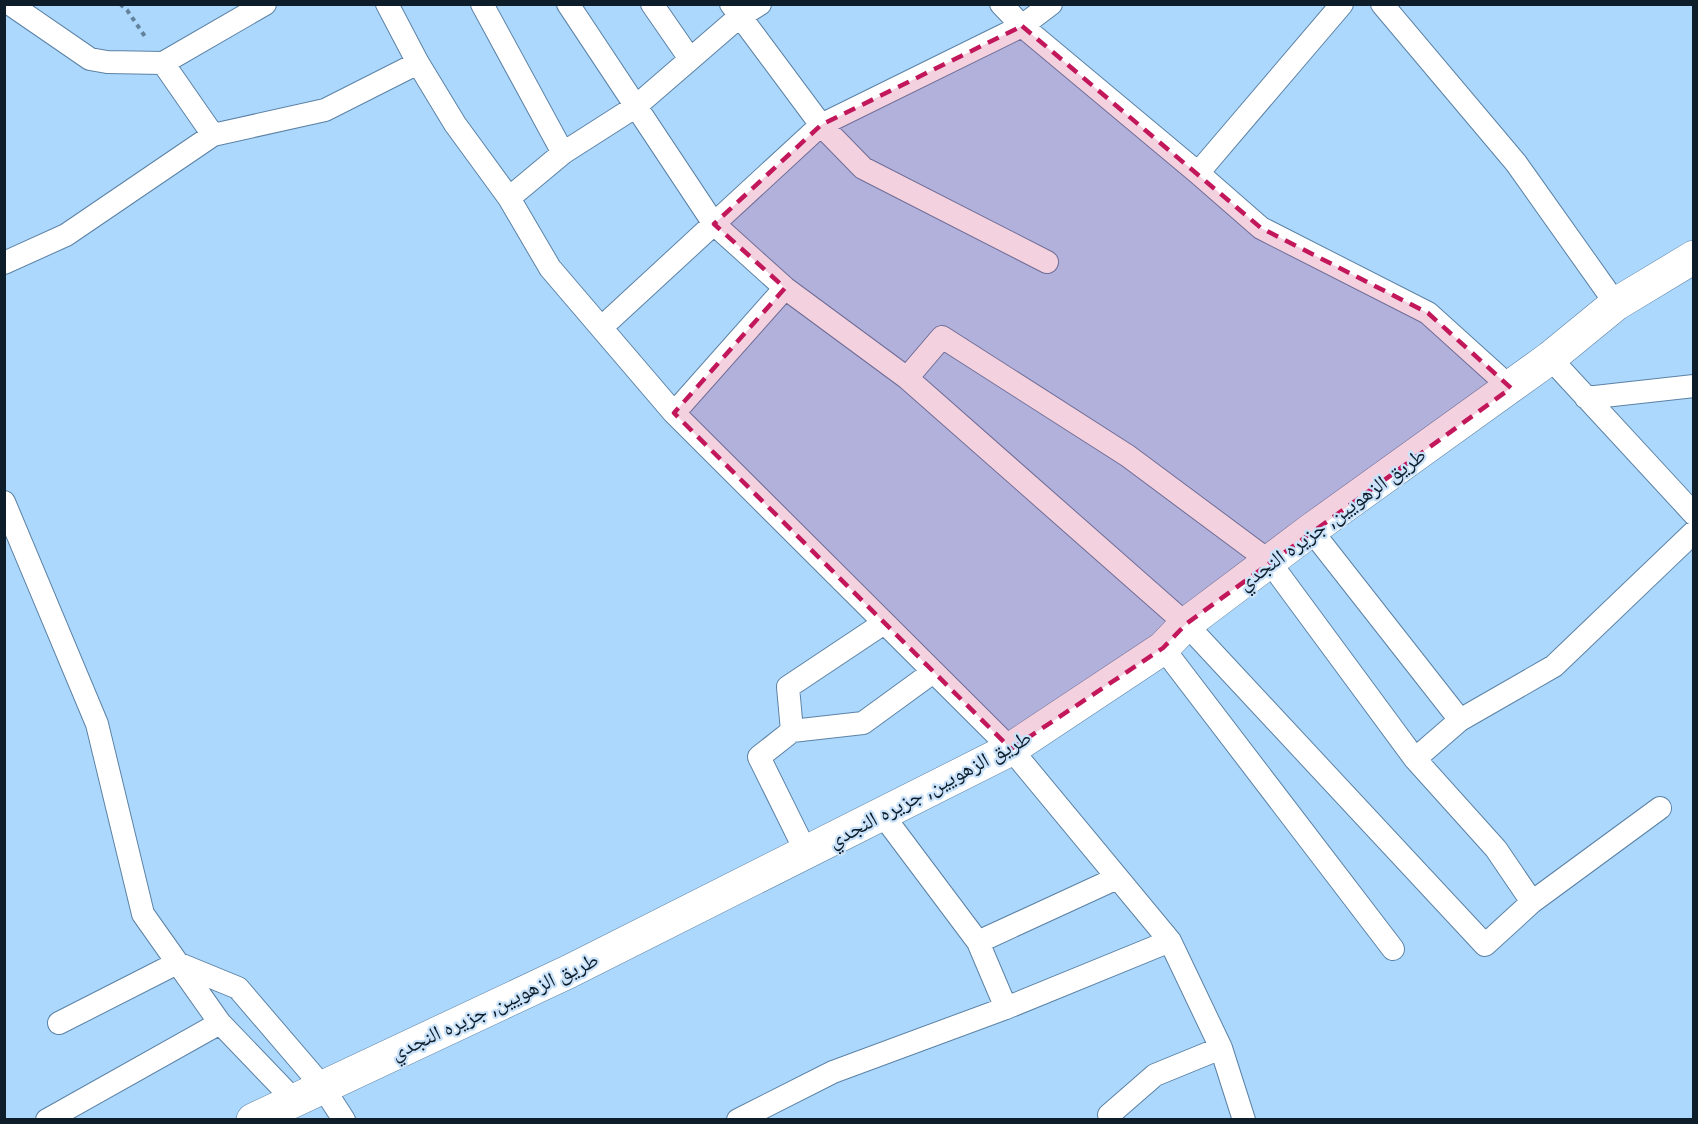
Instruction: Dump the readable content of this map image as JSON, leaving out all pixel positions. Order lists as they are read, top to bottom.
{
  "streets": {
    "street": ["طريق الزهويين, جزيره النجدي"]
  }
}
